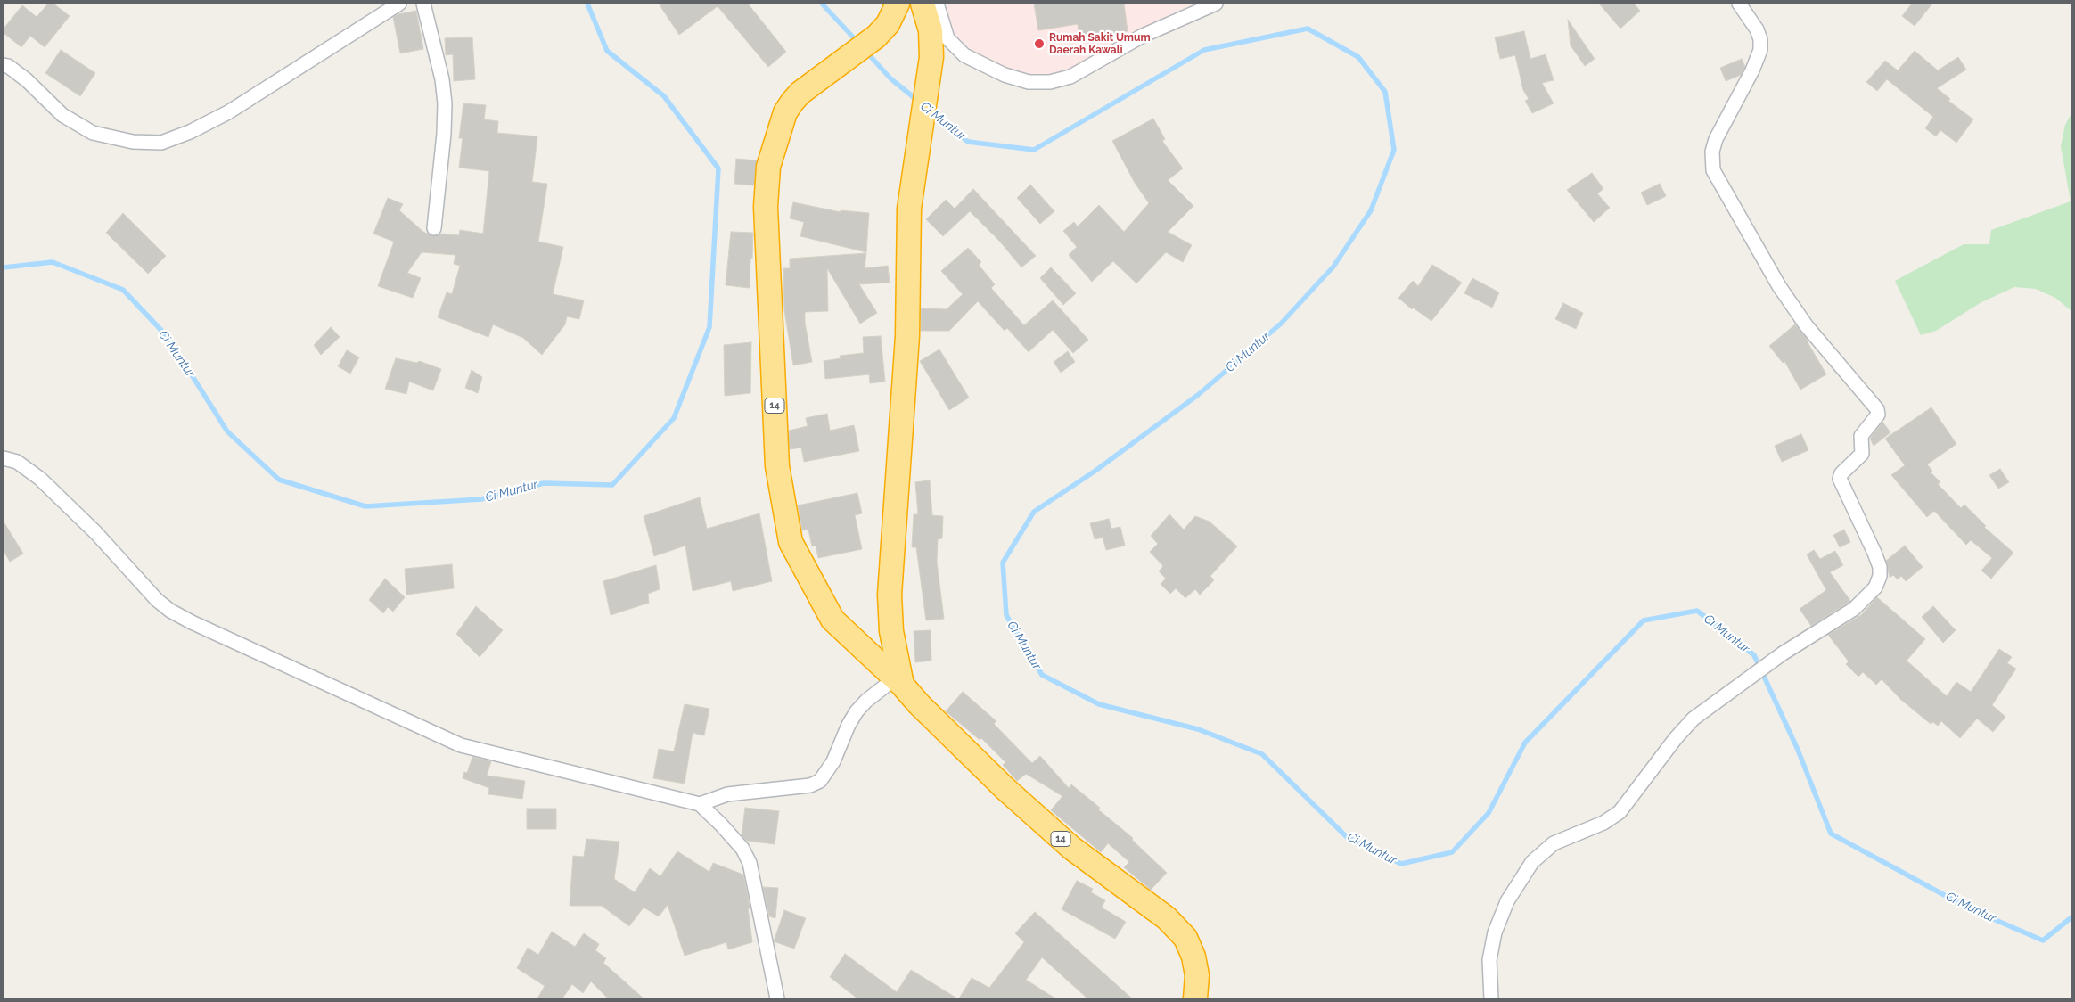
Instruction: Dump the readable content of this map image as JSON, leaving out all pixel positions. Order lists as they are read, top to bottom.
{
  "streets": {
    "highway": ["14"]
  },
  "water": ["Ci Muntur"],
  "places": ["Rumah Sakit Umum Daerah Kawali"]
}
